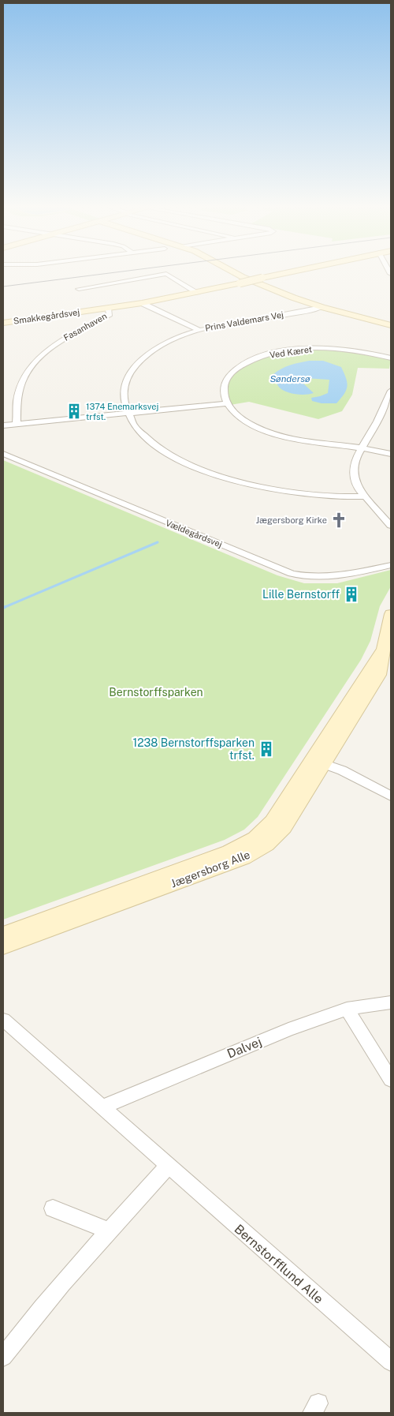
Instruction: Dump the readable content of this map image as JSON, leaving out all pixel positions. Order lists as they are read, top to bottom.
{
  "streets": {
    "street": [
      "Smakkegårdsvej",
      "Prins Valdemars Vej",
      "Fasanhaven",
      "Ved Kæret",
      "Vældegårdsvej",
      "Jægersborg Alle",
      "Dalvej",
      "Bernstorfflund Alle"
    ]
  },
  "crossings": [
    ["Smakkegårdsvej", "Fasanhaven"],
    ["Dalvej", "Bernstorfflund Alle"]
  ],
  "water": ["Søndersø"],
  "parks": ["Bernstorffsparken"],
  "places": {
    "building": ["1374 Enemarksvej trfst.", "Lille Bernstorff", "1238 Bernstorffsparken trfst."],
    "church": ["Jægersborg Kirke"]
  }
}
